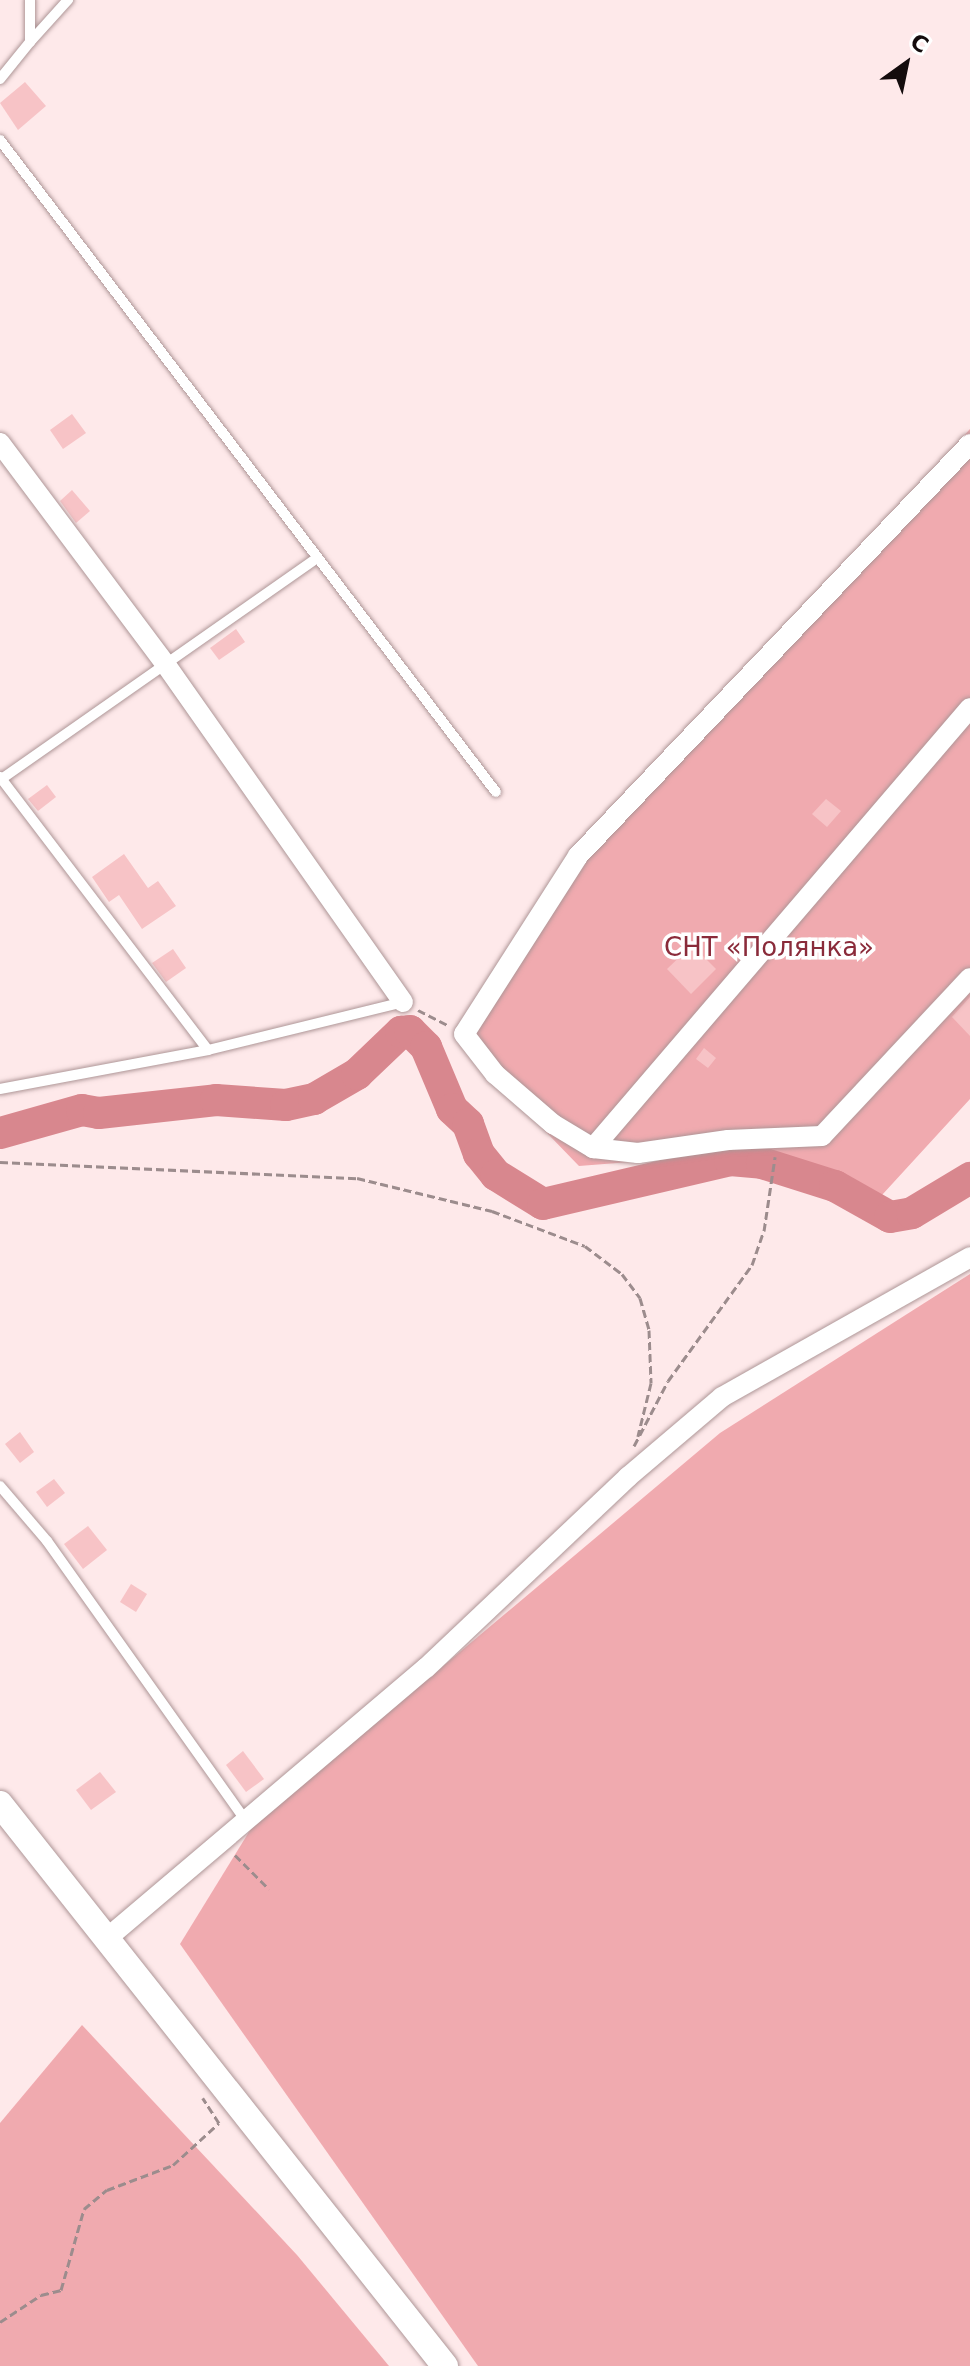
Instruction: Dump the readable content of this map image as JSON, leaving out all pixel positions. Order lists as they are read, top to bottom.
{
  "parks": ["СНТ «Полянка»"],
  "north": "top right"
}
